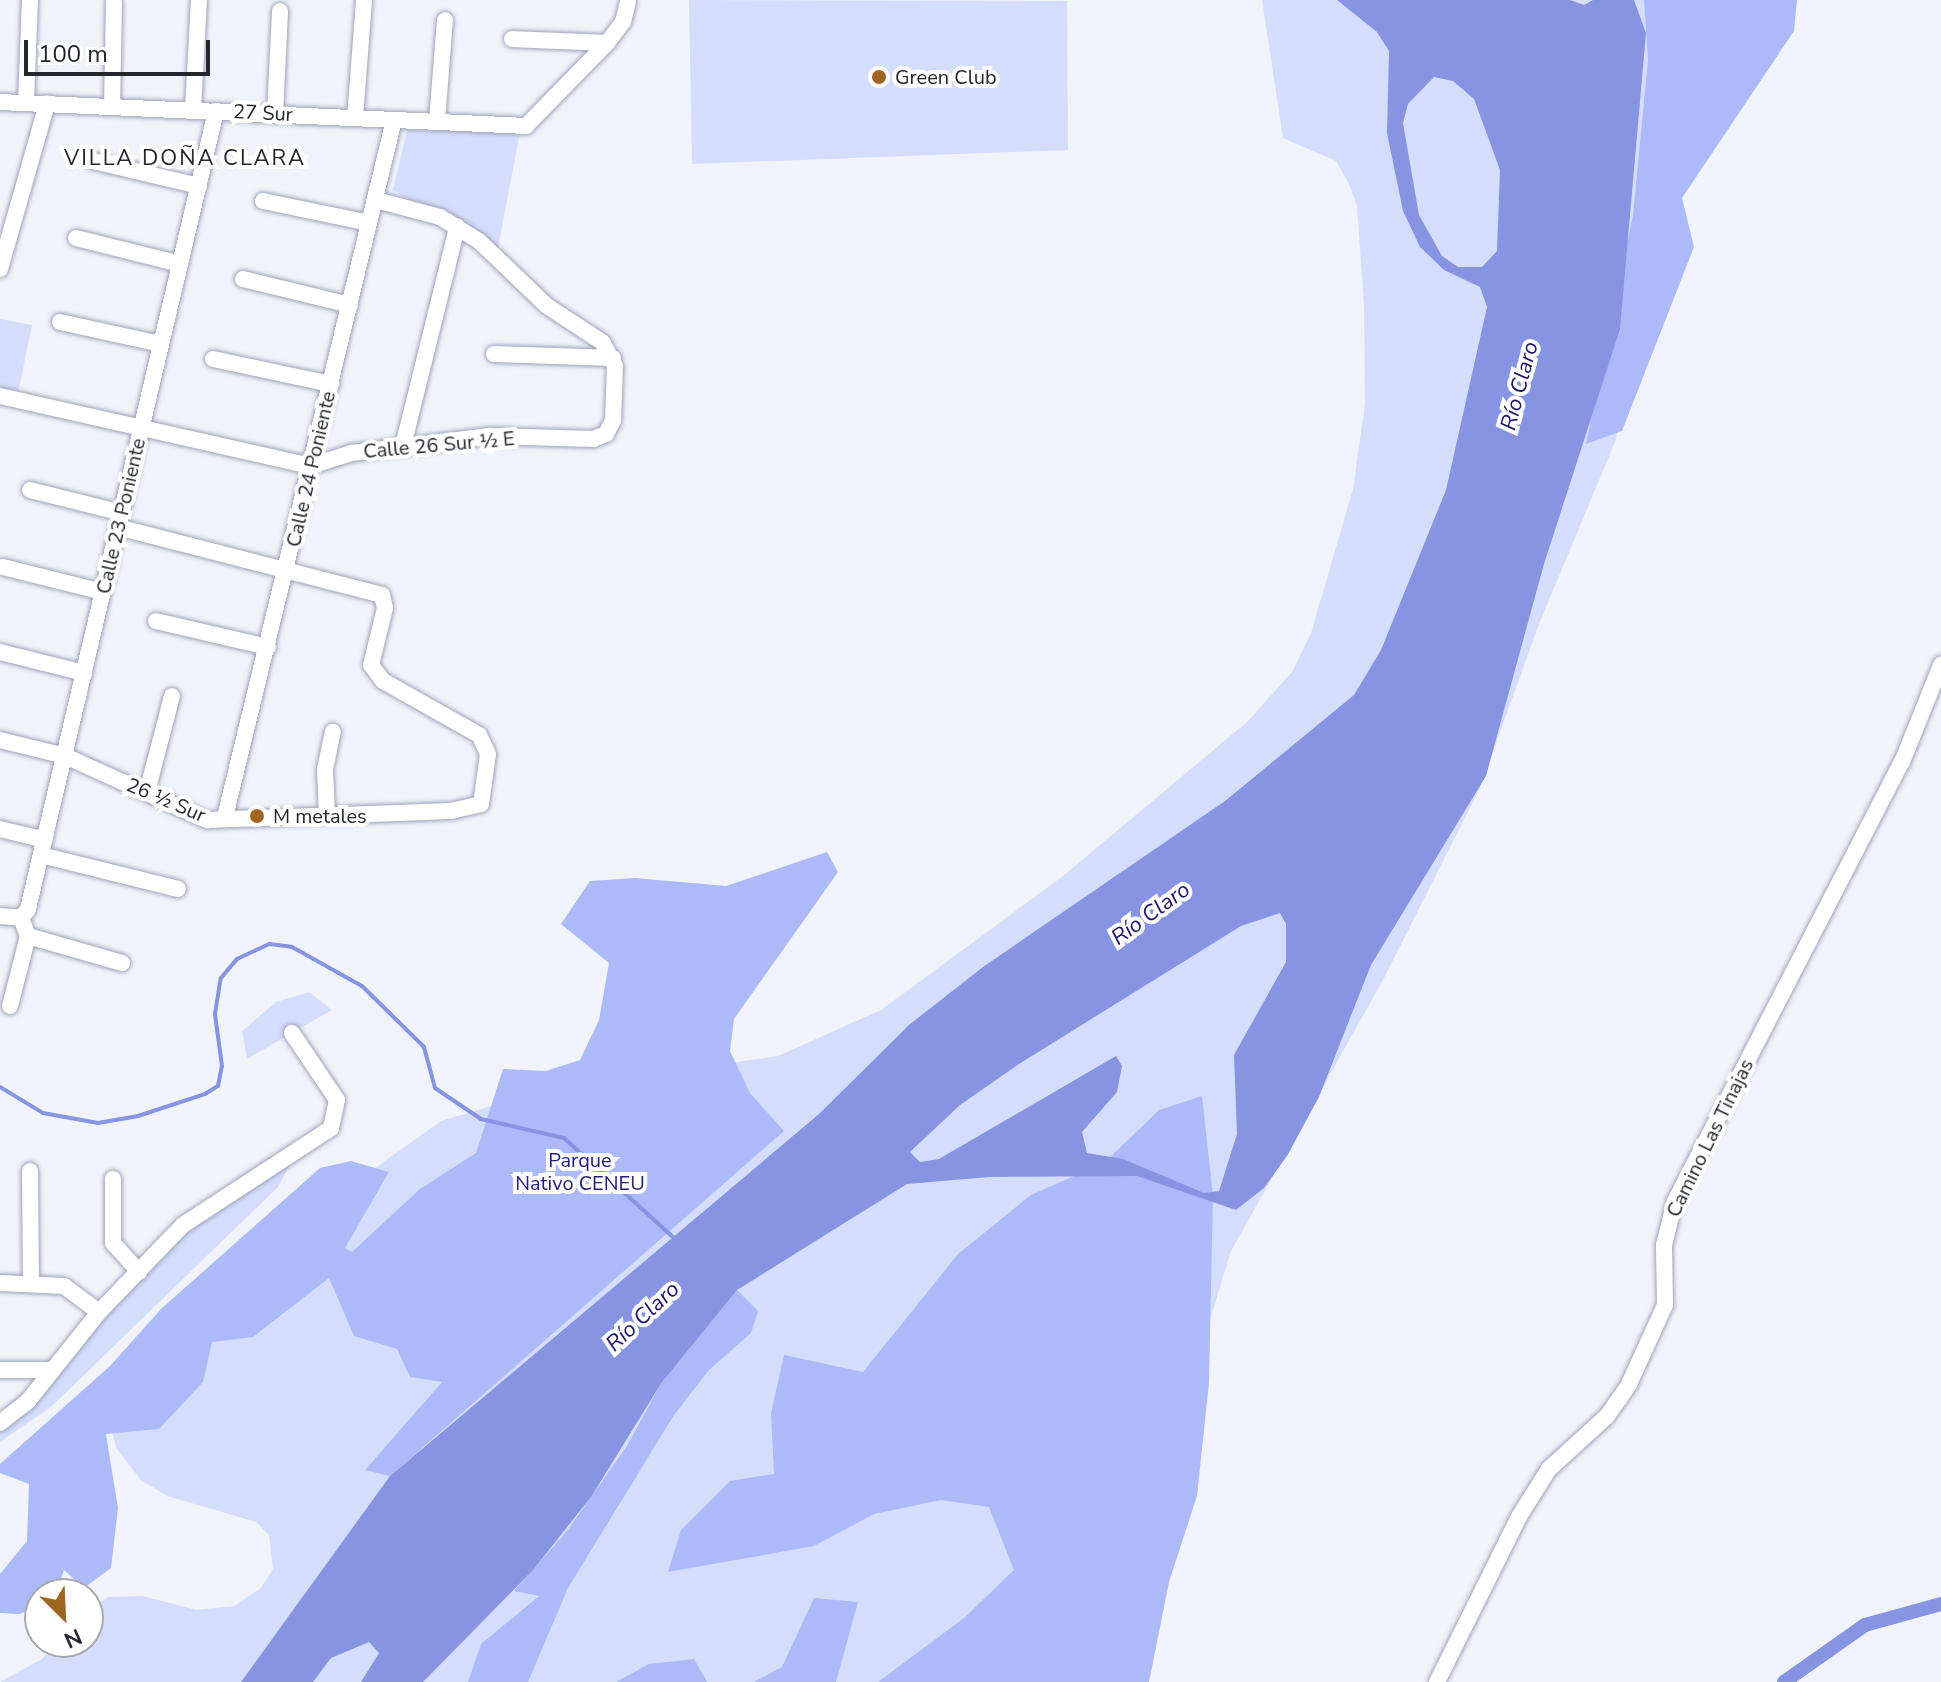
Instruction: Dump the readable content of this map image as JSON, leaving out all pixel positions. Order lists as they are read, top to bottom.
{
  "streets": {
    "street": [
      "27 Sur",
      "Calle 26 Sur ½ E",
      "Calle 24 Poniente",
      "Calle 23 Poniente",
      "26 ½ Sur",
      "Camino Las Tinajas"
    ]
  },
  "crossings": [
    ["27 Sur", "Calle 24 Poniente"],
    ["27 Sur", "Calle 23 Poniente"],
    ["Calle 26 Sur ½ E", "Calle 24 Poniente"],
    ["Calle 24 Poniente", "26 ½ Sur"],
    ["Calle 23 Poniente", "26 ½ Sur"]
  ],
  "districts": ["VILLA DOÑA CLARA"],
  "water": ["Río Claro"],
  "parks": ["Parque Nativo CENEU"],
  "places": ["Green Club", "M metales"],
  "scale_bar": "100 m",
  "north": "bottom right"
}
